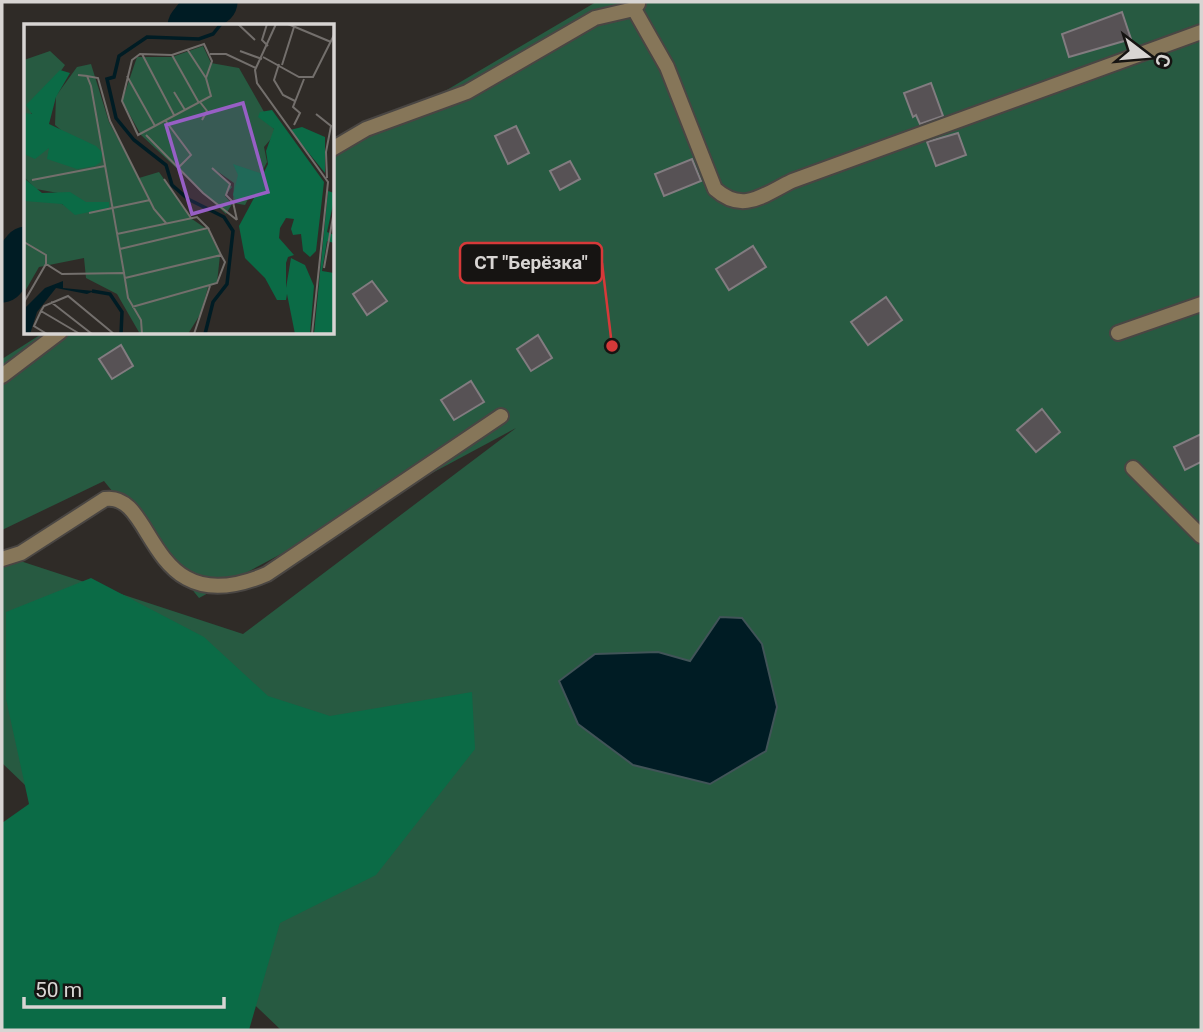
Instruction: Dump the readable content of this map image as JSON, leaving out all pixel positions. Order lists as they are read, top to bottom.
{
  "places": ["СТ \"Берёзка\""],
  "scale_bar": "50 m",
  "north": "right"
}
